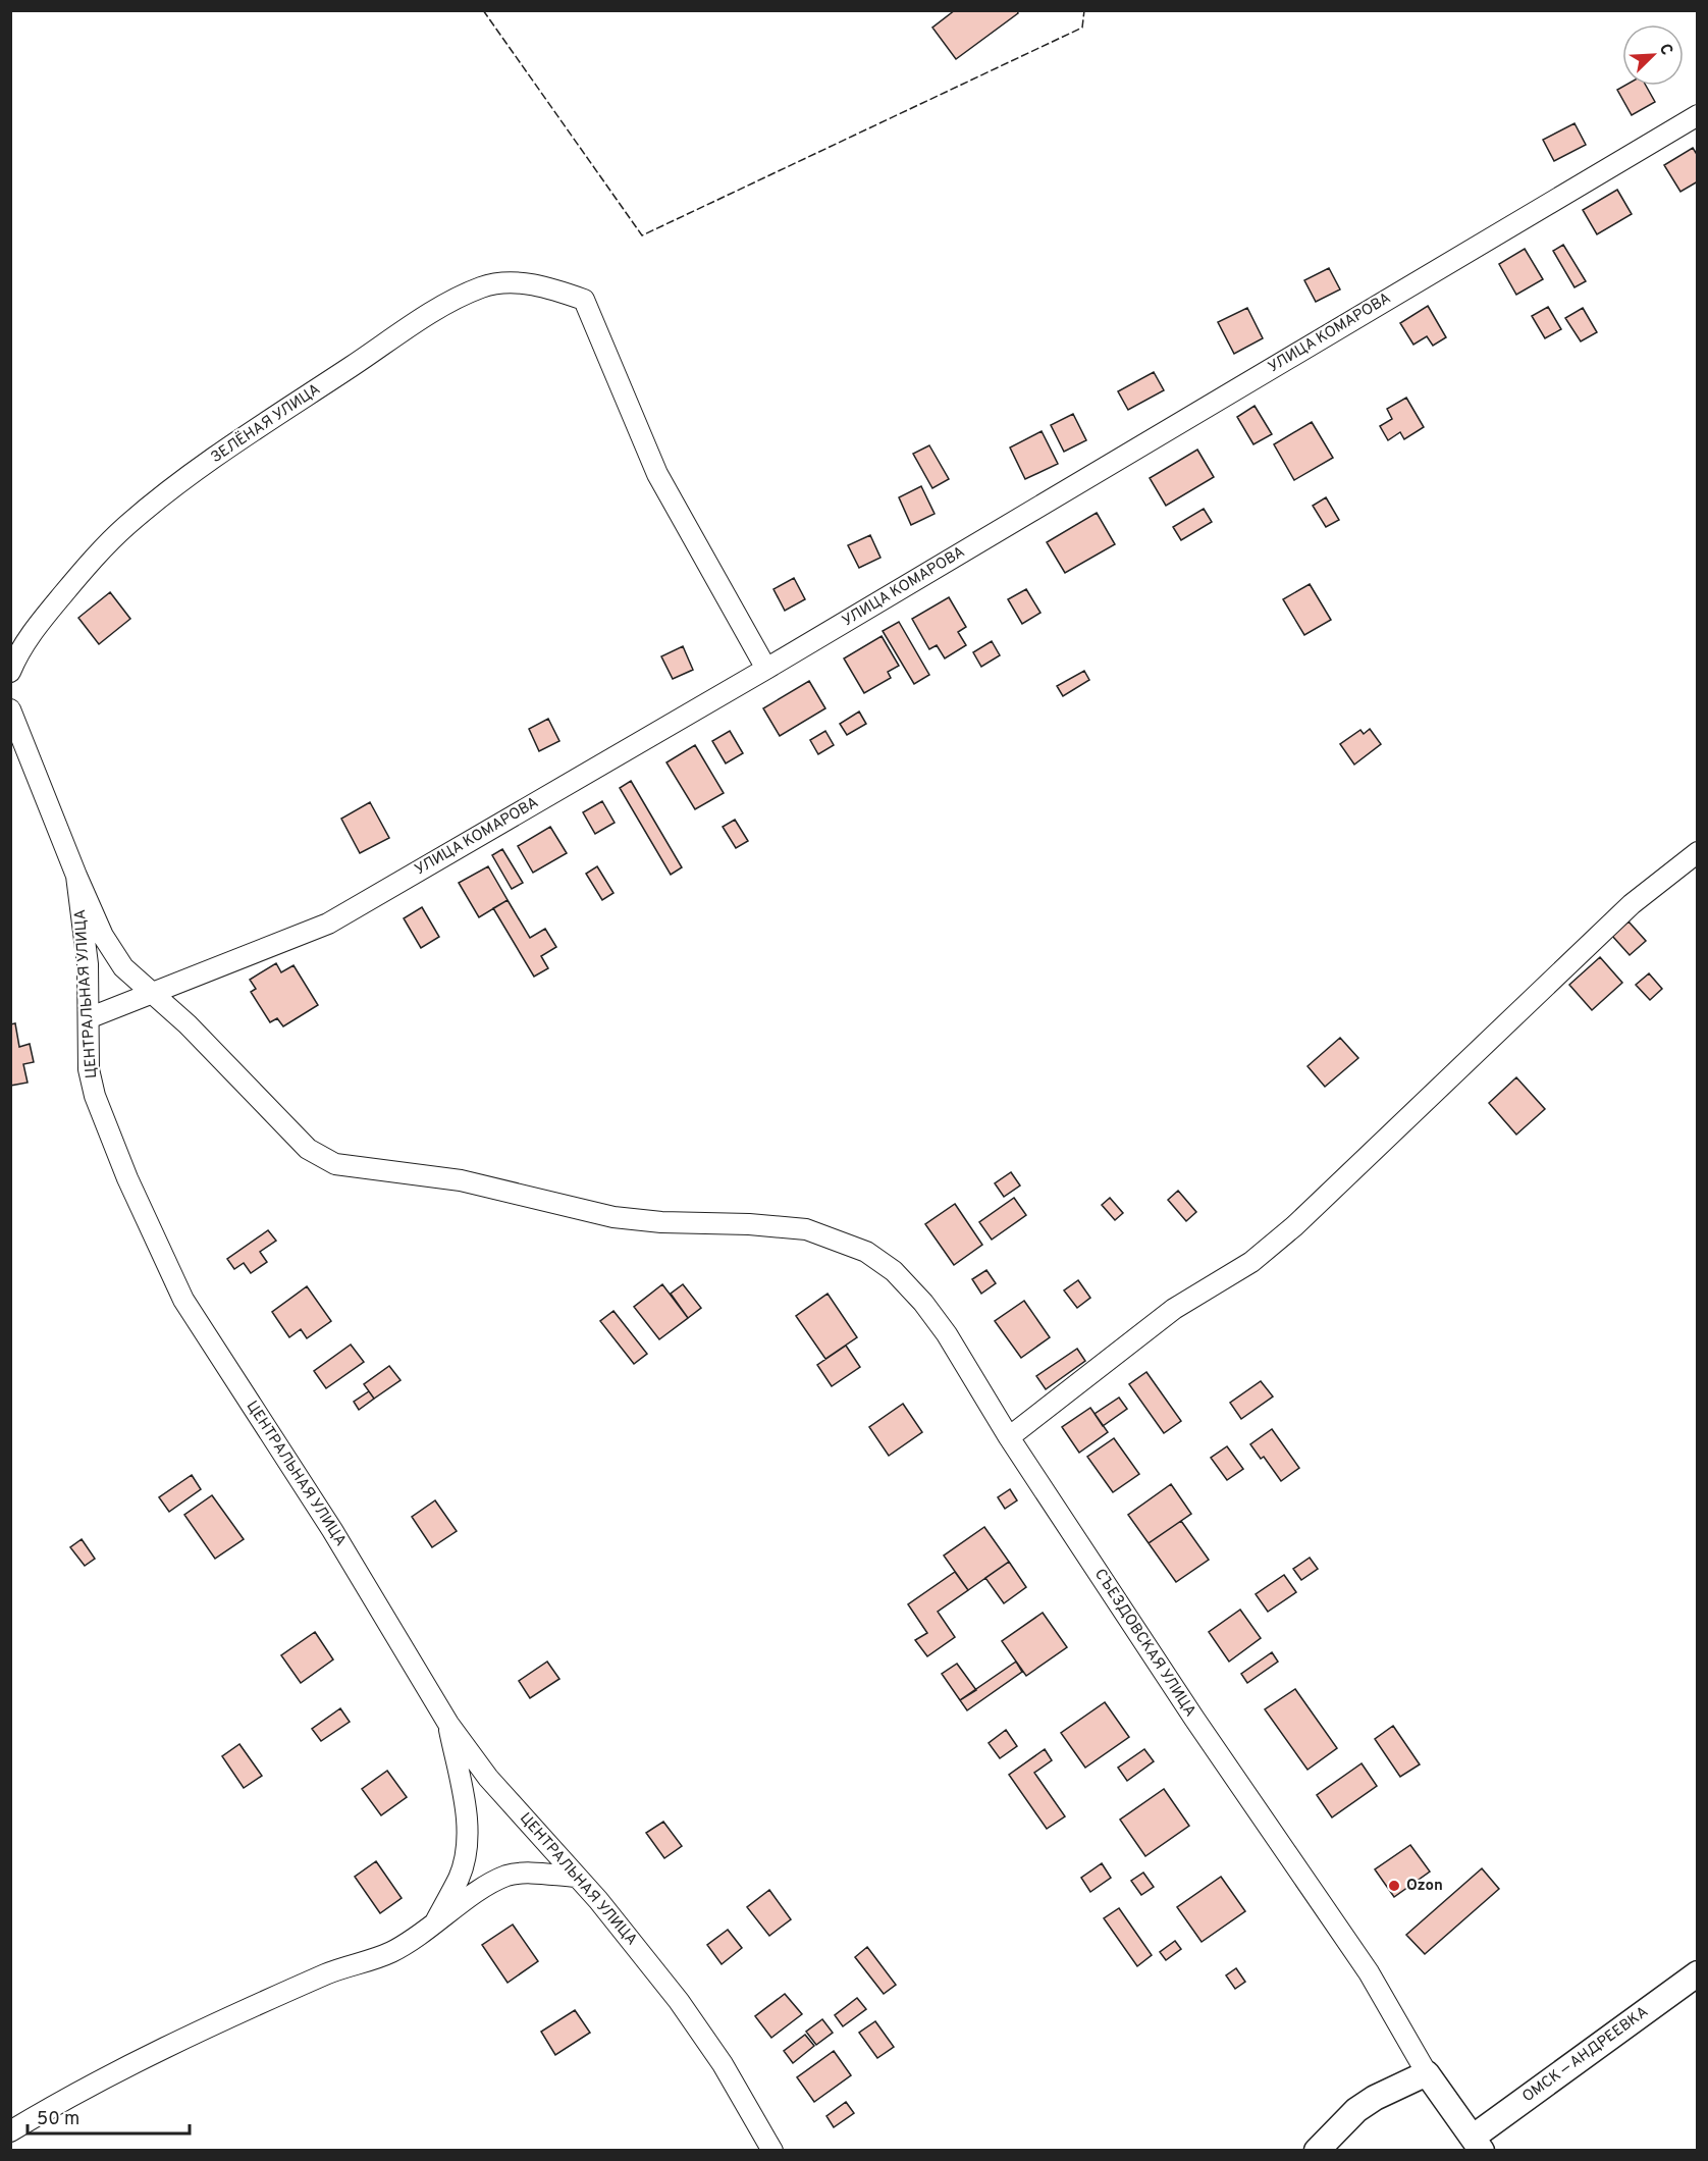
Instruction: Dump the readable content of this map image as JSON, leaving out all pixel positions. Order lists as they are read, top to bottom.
{
  "streets": {
    "street": [
      "УЛИЦА КОМАРОВА",
      "ЗЕЛЁНАЯ УЛИЦА",
      "ЦЕНТРАЛЬНАЯ УЛИЦА",
      "СЪЕЗДОВСКАЯ УЛИЦА",
      "ОМСК — АНДРЕЕВКА"
    ]
  },
  "crossings": [
    ["УЛИЦА КОМАРОВА", "ЗЕЛЁНАЯ УЛИЦА"],
    ["УЛИЦА КОМАРОВА", "ЦЕНТРАЛЬНАЯ УЛИЦА"],
    ["УЛИЦА КОМАРОВА", "СЪЕЗДОВСКАЯ УЛИЦА"],
    ["ЦЕНТРАЛЬНАЯ УЛИЦА", "СЪЕЗДОВСКАЯ УЛИЦА"]
  ],
  "places": ["Ozon"],
  "scale_bar": "50 m",
  "north": "top right"
}
